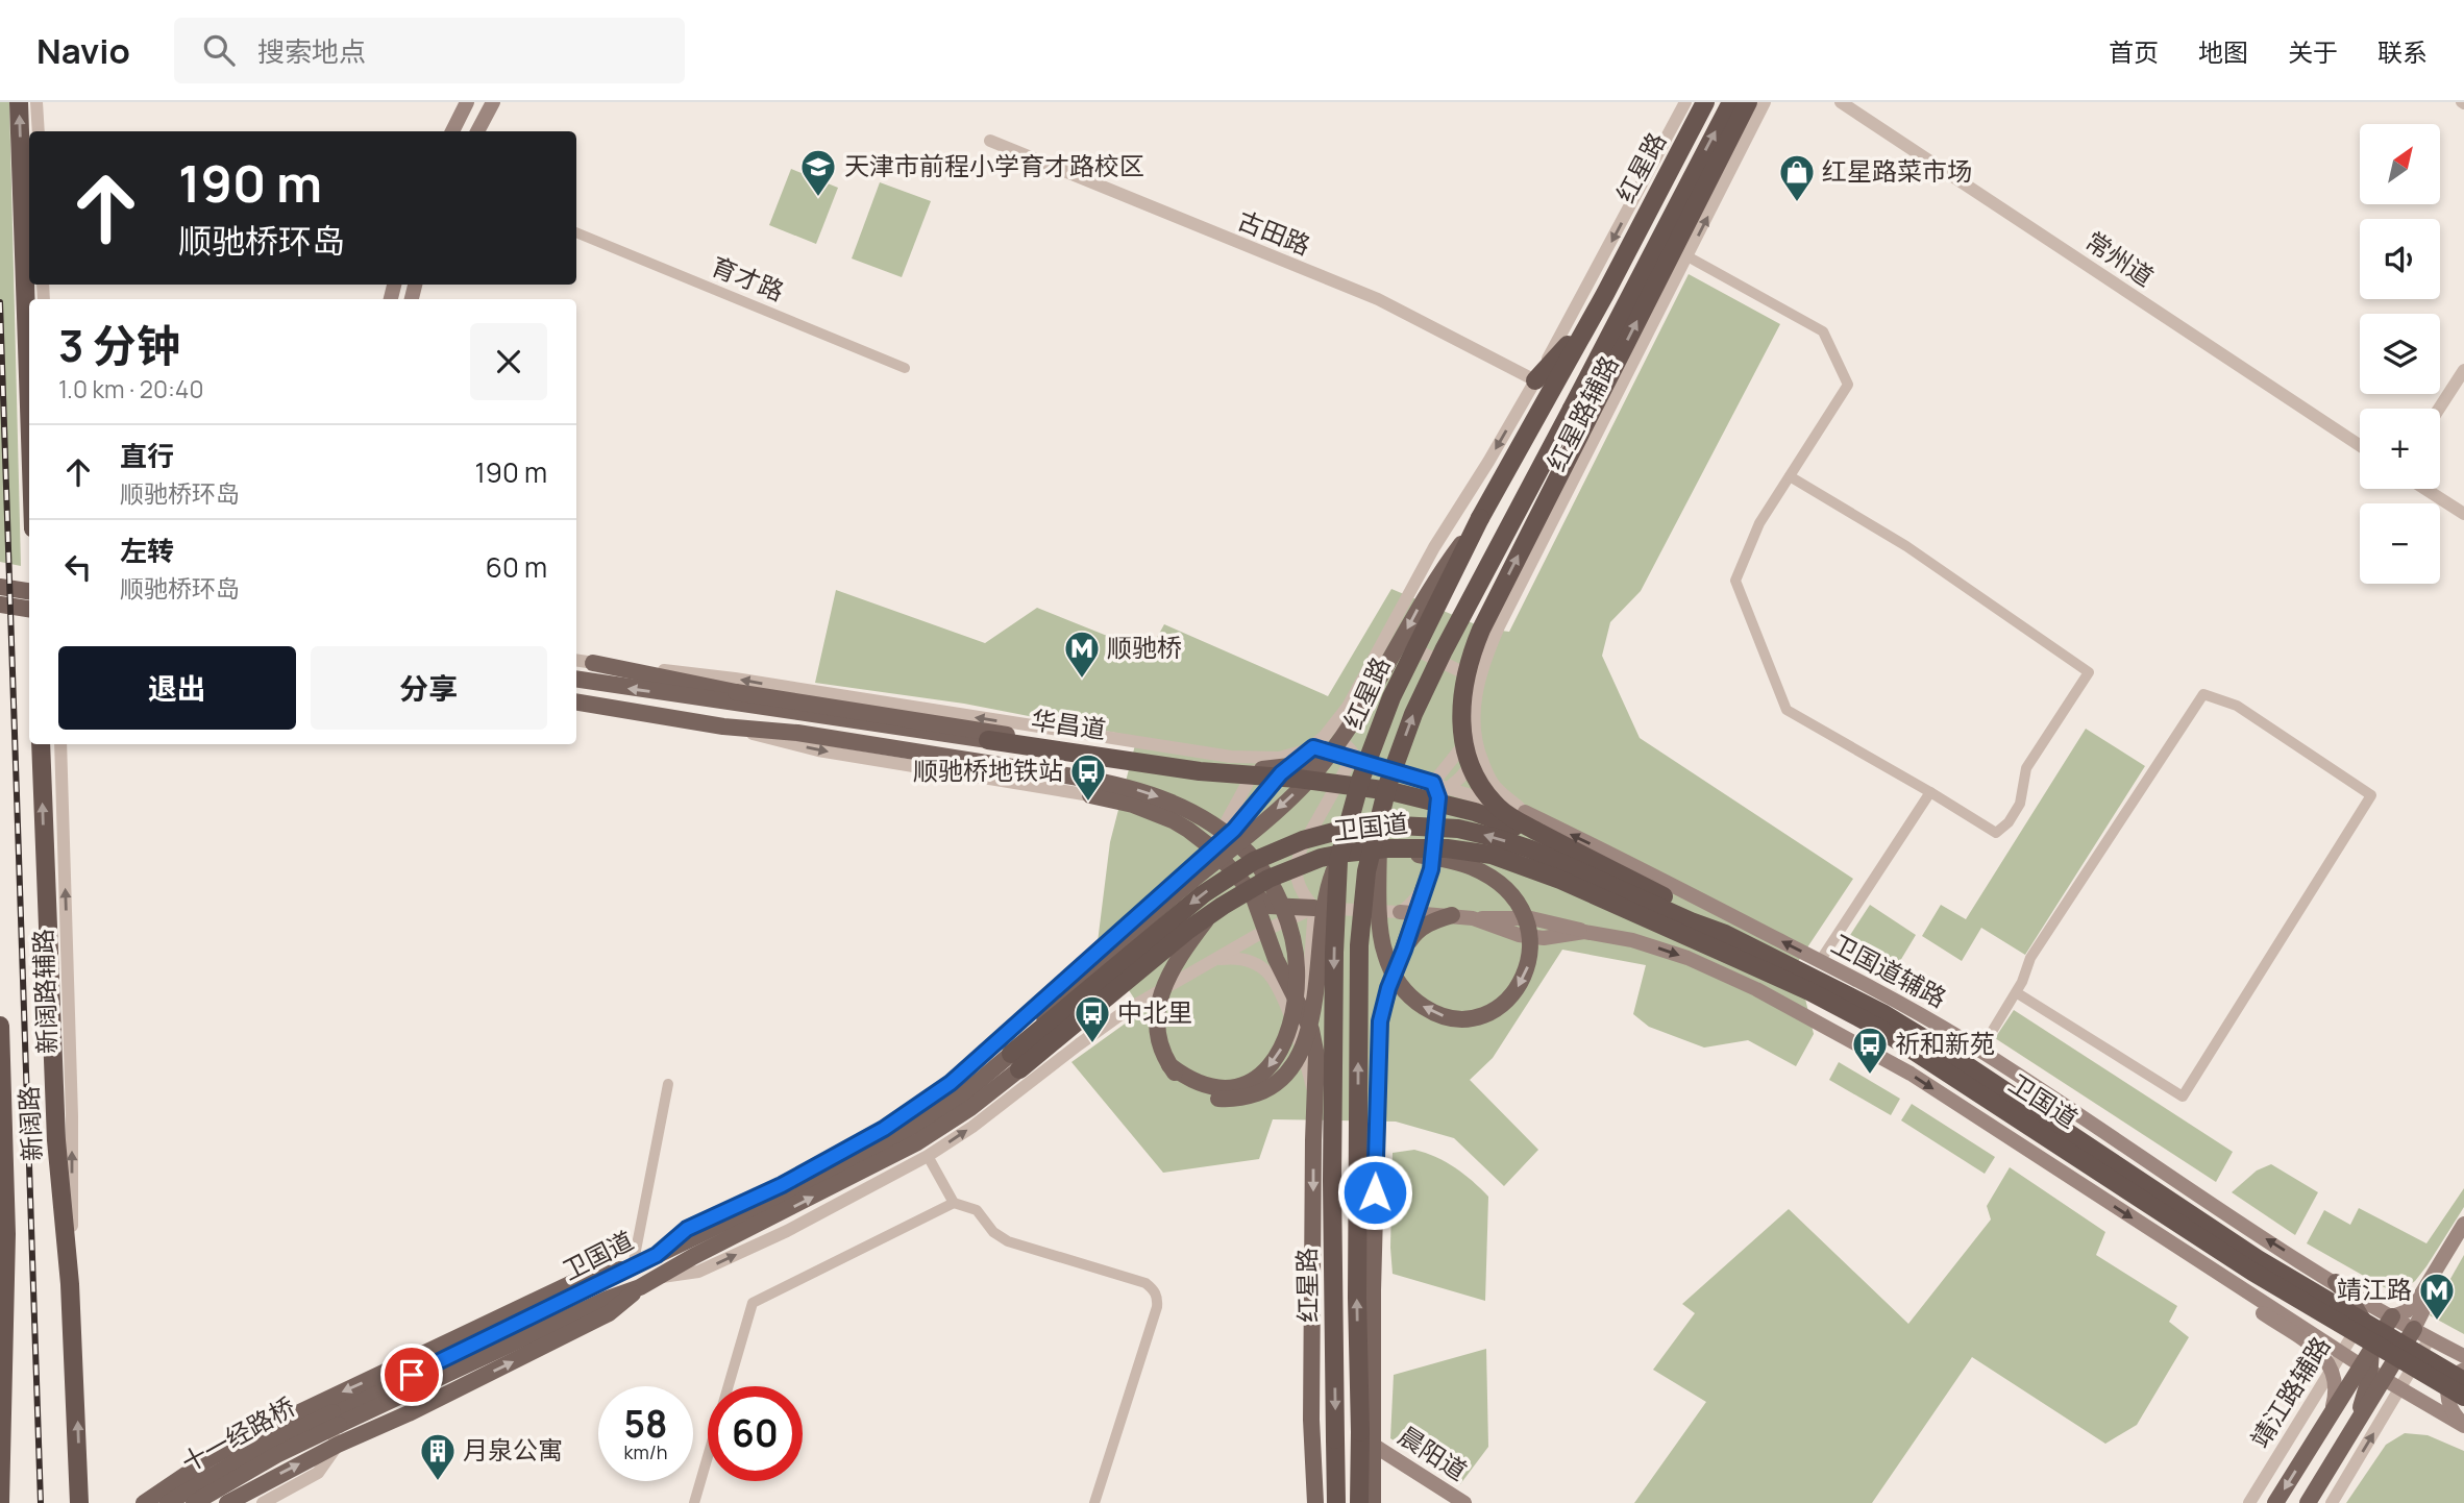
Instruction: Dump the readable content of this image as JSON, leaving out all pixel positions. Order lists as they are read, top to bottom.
{
  "streets": {
    "highway": [
      "红星路",
      "华昌道",
      "卫国道",
      "新阔路"
    ],
    "main road": ["卫国道辅路", "十一经路桥", "晨阳道"],
    "street": [
      "古田路",
      "常州道",
      "育才路",
      "红星路辅路",
      "新阔路辅路",
      "靖江路辅路"
    ]
  },
  "crossings": [
    ["红星路", "古田路"],
    ["红星路", "晨阳道"],
    ["红星路辅路", "卫国道辅路"],
    ["华昌道", "卫国道"],
    ["卫国道", "十一经路桥"],
    ["新阔路辅路", "新阔路"]
  ],
  "one_way": ["华昌道", "卫国道辅路", "新阔路辅路"],
  "places": {
    "school or university": ["天津市前程小学育才路校区"],
    "shop": ["红星路菜市场"],
    "metro station": ["顺驰桥", "靖江路"],
    "bus stop": ["顺驰桥地铁站", "中北里", "祈和新苑"],
    "building": ["月泉公寓"]
  },
  "north": "top right",
  "page": {
    "header": "Navio",
    "search": "搜索地点",
    "nav": [
      "首页",
      "地图",
      "关于",
      "联系"
    ],
    "map_buttons": ["+", "−"],
    "turn": ["190 m", "顺驰桥环岛"],
    "heading": ["3 分钟", "1.0 km · 20:40"],
    "list": [
      {
        "name": "直行",
        "note": "顺驰桥环岛",
        "value": "190 m"
      },
      {
        "name": "左转",
        "note": "顺驰桥环岛",
        "value": "60 m"
      }
    ],
    "buttons": ["退出", "分享"],
    "speed": "58 km/h",
    "limit": "60"
  }
}
